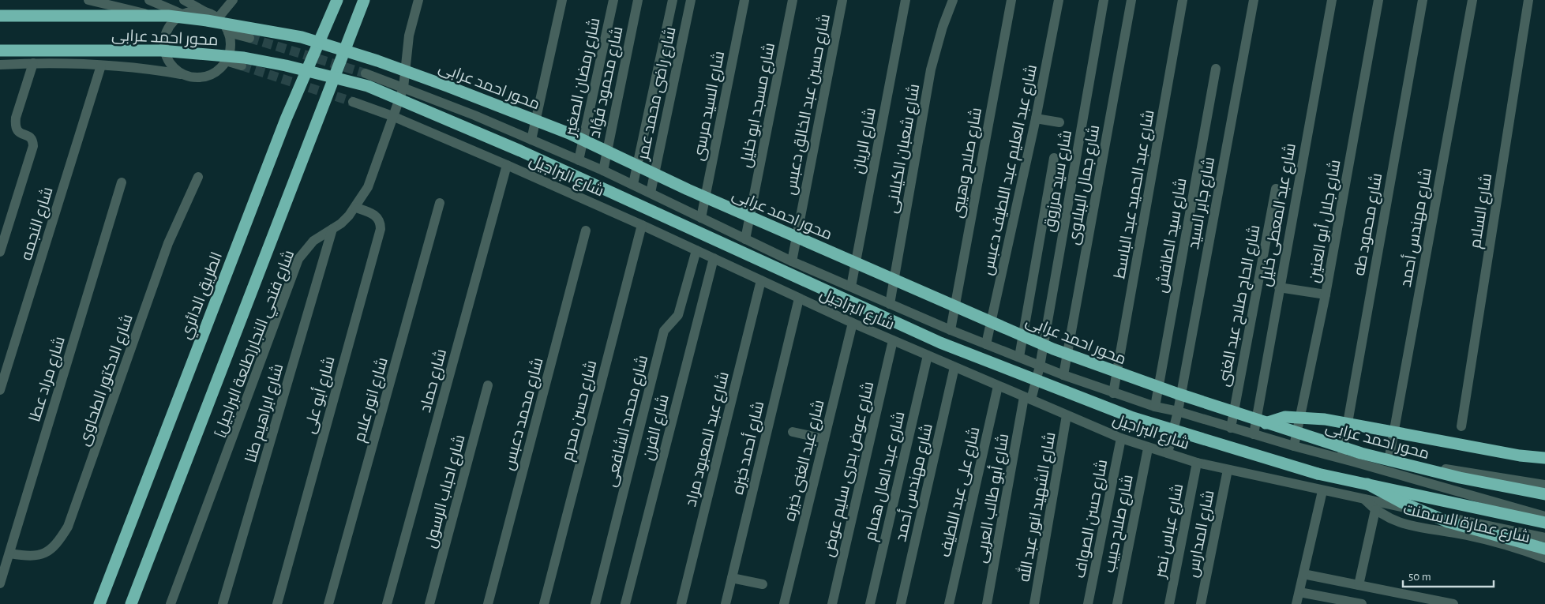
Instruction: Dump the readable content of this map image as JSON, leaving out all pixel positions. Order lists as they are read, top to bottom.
{
  "streets": {
    "highway": ["محور احمد عرابى", "الطريق الدائري"],
    "street": [
      "شارع رمضان الصغير",
      "شارع محمود فؤاد",
      "شارع راضى محمد عمر",
      "شارع حسين عبد الخالق دعبس",
      "شارع مسجد ابو خليل",
      "شارع السيد مرسى",
      "شارع الريان",
      "شارع شعبان الكيلانى",
      "شارع صلاح وهيبى",
      "شارع عبد العليم عبد اللطيف دعبس",
      "شارع البراجيل",
      "شارع سيد مرزوق",
      "شارع جمال الببلاوى",
      "شارع عبد الحميد عبد الباسط",
      "شارع جابر السيد",
      "شارع السلام",
      "شارع عبد المعطى خليل",
      "شارع جلال أبو العنين",
      "شارع النجمه",
      "شارع محمود طه",
      "شارع مهندس أحمد",
      "شارع سيد الطافش",
      "شارع الحاج صلاح عبد الغنى",
      "شارع فتحي النجار[طلعة البراجيل]",
      "شارع مراد عطا",
      "شارع الدكتور الطحاوى",
      "شارع حماد",
      "شارع أبو على",
      "شارع انور علام",
      "شارع حسن محرم",
      "شارع ابراهيم طنا",
      "شارع محمد دعبس",
      "شارع محمد الشافعى",
      "شارع الفرن",
      "شارع عبد المعبود مراد",
      "شارع أحمد خيزه",
      "شارع عبد الغنى خيزه",
      "شارع عوض بدرى سليم عوض",
      "شارع عبد العال همام",
      "شارع احباب الرسول",
      "شارع على عبد اللطيف",
      "شارع أبو طالب العربى",
      "شارع الشهيد انور عبد الله",
      "شارع حسن الصواف",
      "شارع عمارة الاسمنت",
      "شارع صلاح حبيب",
      "شارع عباس نصر",
      "شارع المدارس"
    ]
  },
  "crossings": [
    ["شارع رمضان الصغير", "شارع البراجيل"],
    ["شارع محمود فؤاد", "شارع البراجيل"],
    ["شارع راضى محمد عمر", "شارع البراجيل"],
    ["شارع حسين عبد الخالق دعبس", "شارع البراجيل"],
    ["شارع مسجد ابو خليل", "شارع البراجيل"],
    ["شارع السيد مرسى", "شارع البراجيل"],
    ["شارع الريان", "شارع البراجيل"],
    ["شارع شعبان الكيلانى", "شارع البراجيل"],
    ["شارع صلاح وهيبى", "شارع البراجيل"],
    ["شارع عبد العليم عبد اللطيف دعبس", "شارع البراجيل"],
    ["شارع البراجيل", "شارع سيد مرزوق"],
    ["شارع البراجيل", "شارع جمال الببلاوى"],
    ["شارع البراجيل", "شارع عبد الحميد عبد الباسط"],
    ["شارع البراجيل", "شارع جابر السيد"],
    ["شارع البراجيل", "شارع عبد المعطى خليل"],
    ["شارع البراجيل", "شارع جلال أبو العنين"],
    ["شارع البراجيل", "شارع مهندس أحمد"],
    ["شارع البراجيل", "شارع سيد الطافش"],
    ["شارع البراجيل", "شارع الحاج صلاح عبد الغنى"],
    ["شارع البراجيل", "شارع فتحي النجار[طلعة البراجيل]"],
    ["شارع البراجيل", "شارع حماد"],
    ["شارع البراجيل", "شارع حسن محرم"],
    ["شارع البراجيل", "شارع محمد الشافعى"],
    ["شارع البراجيل", "شارع الفرن"],
    ["شارع البراجيل", "شارع عبد المعبود مراد"],
    ["شارع البراجيل", "شارع أحمد خيزه"],
    ["شارع البراجيل", "شارع عبد الغنى خيزه"],
    ["شارع البراجيل", "شارع عوض بدرى سليم عوض"],
    ["شارع البراجيل", "شارع عبد العال همام"],
    ["شارع البراجيل", "شارع على عبد اللطيف"],
    ["شارع البراجيل", "شارع أبو طالب العربى"],
    ["شارع البراجيل", "شارع الشهيد انور عبد الله"],
    ["شارع البراجيل", "شارع حسن الصواف"],
    ["شارع البراجيل", "شارع عمارة الاسمنت"],
    ["شارع البراجيل", "شارع صلاح حبيب"],
    ["شارع البراجيل", "شارع عباس نصر"],
    ["شارع البراجيل", "شارع المدارس"],
    ["شارع سيد مرزوق", "شارع أبو طالب العربى"],
    ["شارع فتحي النجار[طلعة البراجيل]", "شارع أبو على"],
    ["شارع فتحي النجار[طلعة البراجيل]", "شارع ابراهيم طنا"],
    ["شارع مراد عطا", "شارع الدكتور الطحاوى"]
  ],
  "scale_bar": "50 m"
}
